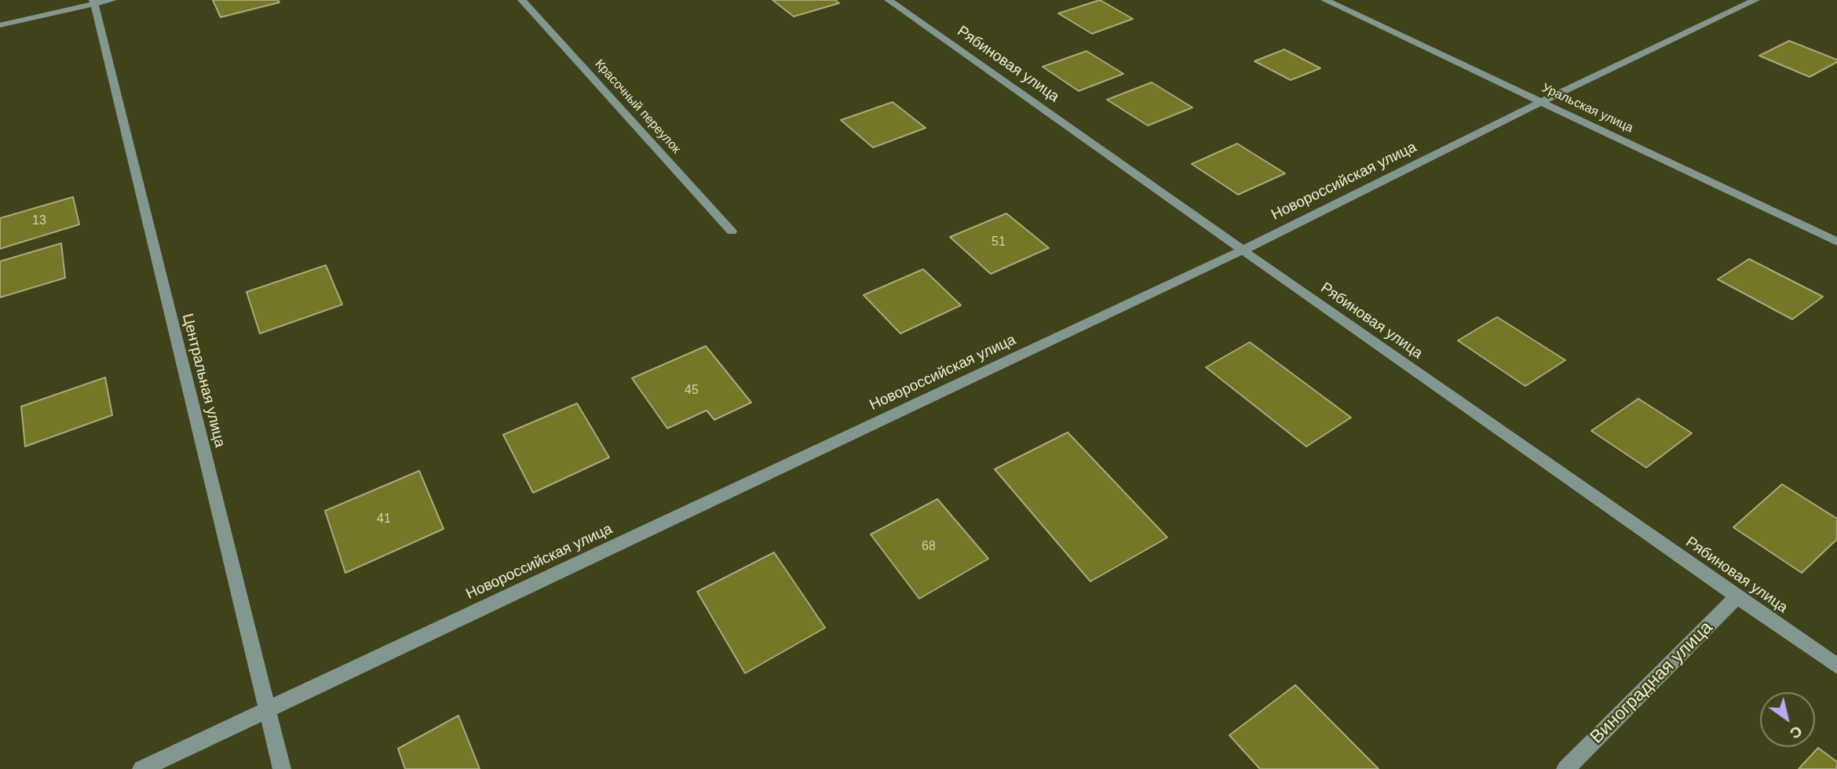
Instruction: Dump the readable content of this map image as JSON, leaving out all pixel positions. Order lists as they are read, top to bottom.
{
  "streets": {
    "street": [
      "Рябиновая улица",
      "Красочный переулок",
      "Уральская улица",
      "Новороссийская улица",
      "Центральная улица",
      "Виноградная улица"
    ]
  },
  "crossings": [
    ["Рябиновая улица", "Новороссийская улица"],
    ["Рябиновая улица", "Виноградная улица"],
    ["Уральская улица", "Новороссийская улица"],
    ["Новороссийская улица", "Центральная улица"]
  ],
  "house_numbers": [
    "13",
    "51",
    "45",
    "41",
    "68"
  ],
  "north": "bottom right"
}
